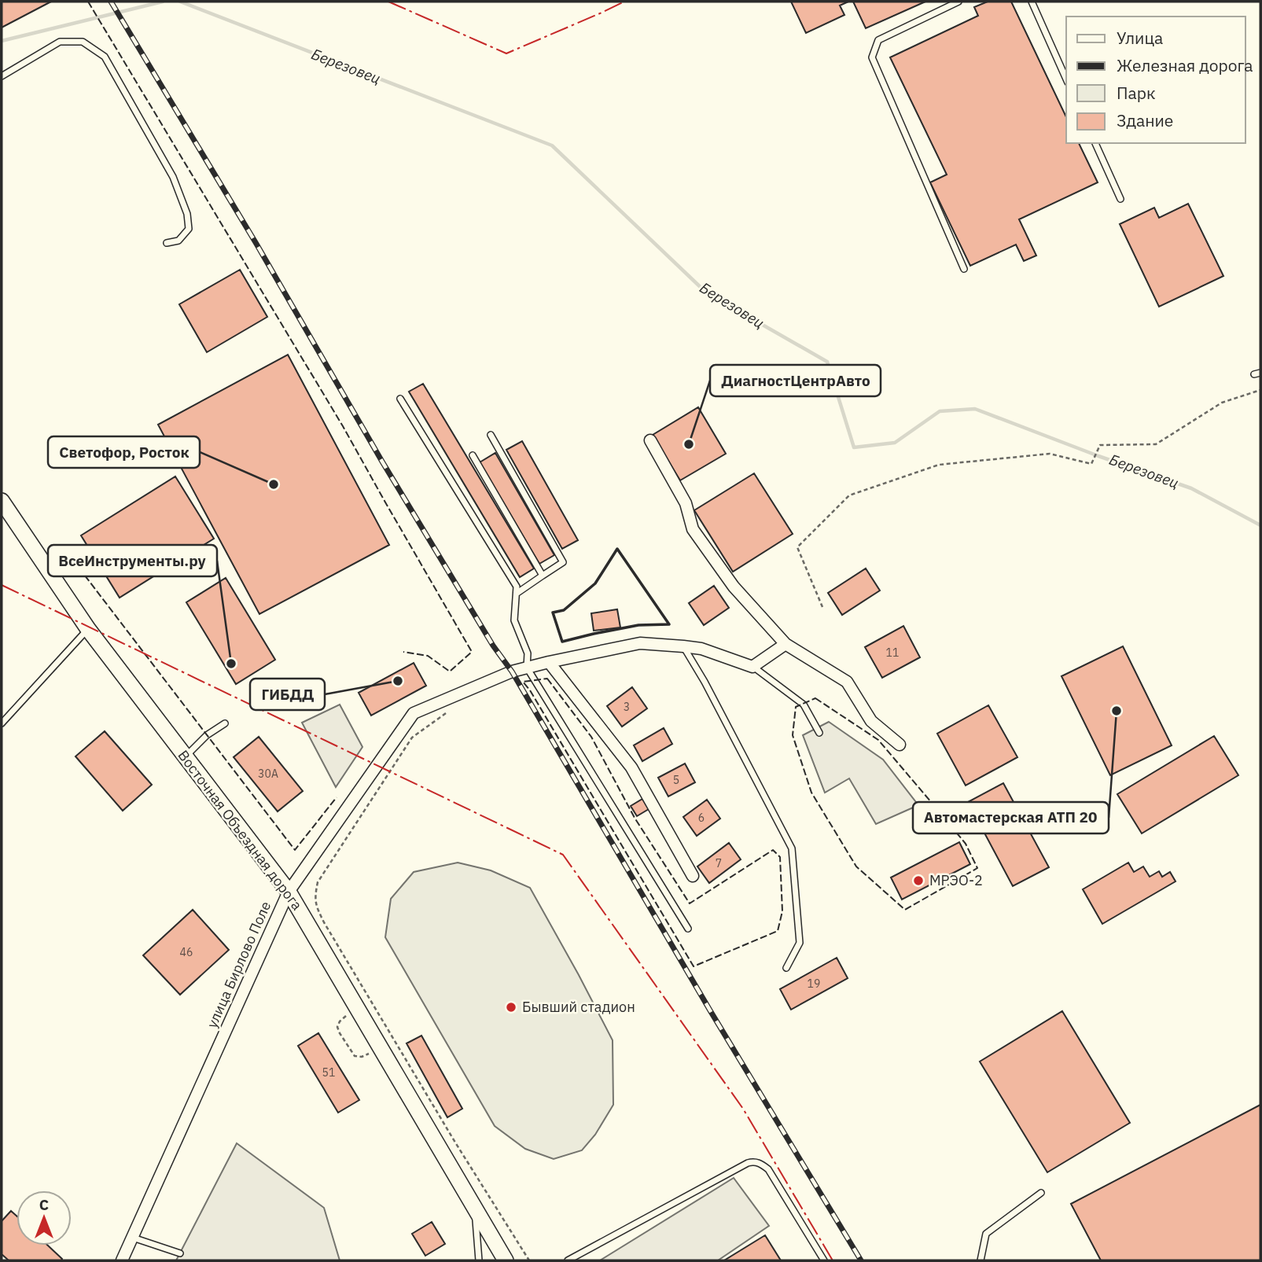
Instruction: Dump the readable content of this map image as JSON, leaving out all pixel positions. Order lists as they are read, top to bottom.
{
  "streets": {
    "main road": ["Восточная Объездная дорога"],
    "street": ["улица Бирлово Поле"]
  },
  "crossings": [
    ["Восточная Объездная дорога", "улица Бирлово Поле"]
  ],
  "water": ["Березовец"],
  "places": [
    "ДиагностЦентрАвто",
    "Светофор, Росток",
    "ВсеИнструменты.ру",
    "ГИБДД",
    "Автомастерская АТП 20",
    "МРЭО-2",
    "Бывший стадион"
  ],
  "house_numbers": [
    "11",
    "3",
    "30А",
    "5",
    "6",
    "7",
    "46",
    "19",
    "51"
  ],
  "legend": [
    "Улица",
    "Железная дорога",
    "Парк",
    "Здание"
  ],
  "north": "top"
}
